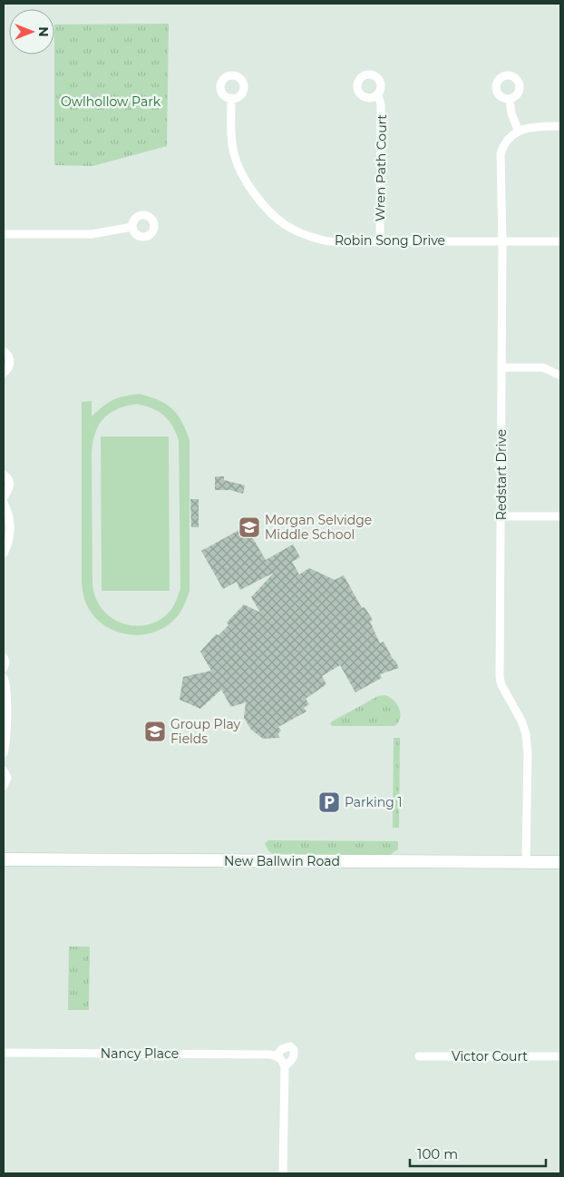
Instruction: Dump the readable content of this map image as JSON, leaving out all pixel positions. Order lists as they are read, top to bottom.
{
  "streets": {
    "main road": ["New Ballwin Road"],
    "street": [
      "Wren Path Court",
      "Robin Song Drive",
      "Redstart Drive",
      "Nancy Place",
      "Victor Court"
    ]
  },
  "crossings": [
    ["Wren Path Court", "Robin Song Drive"],
    ["Robin Song Drive", "Redstart Drive"],
    ["Redstart Drive", "New Ballwin Road"]
  ],
  "parks": ["Owlhollow Park"],
  "places": {
    "school or university": ["Morgan Selvidge Middle School", "Group Play Fields"],
    "parking": ["Parking 1"]
  },
  "scale_bar": "100 m",
  "north": "right"
}
